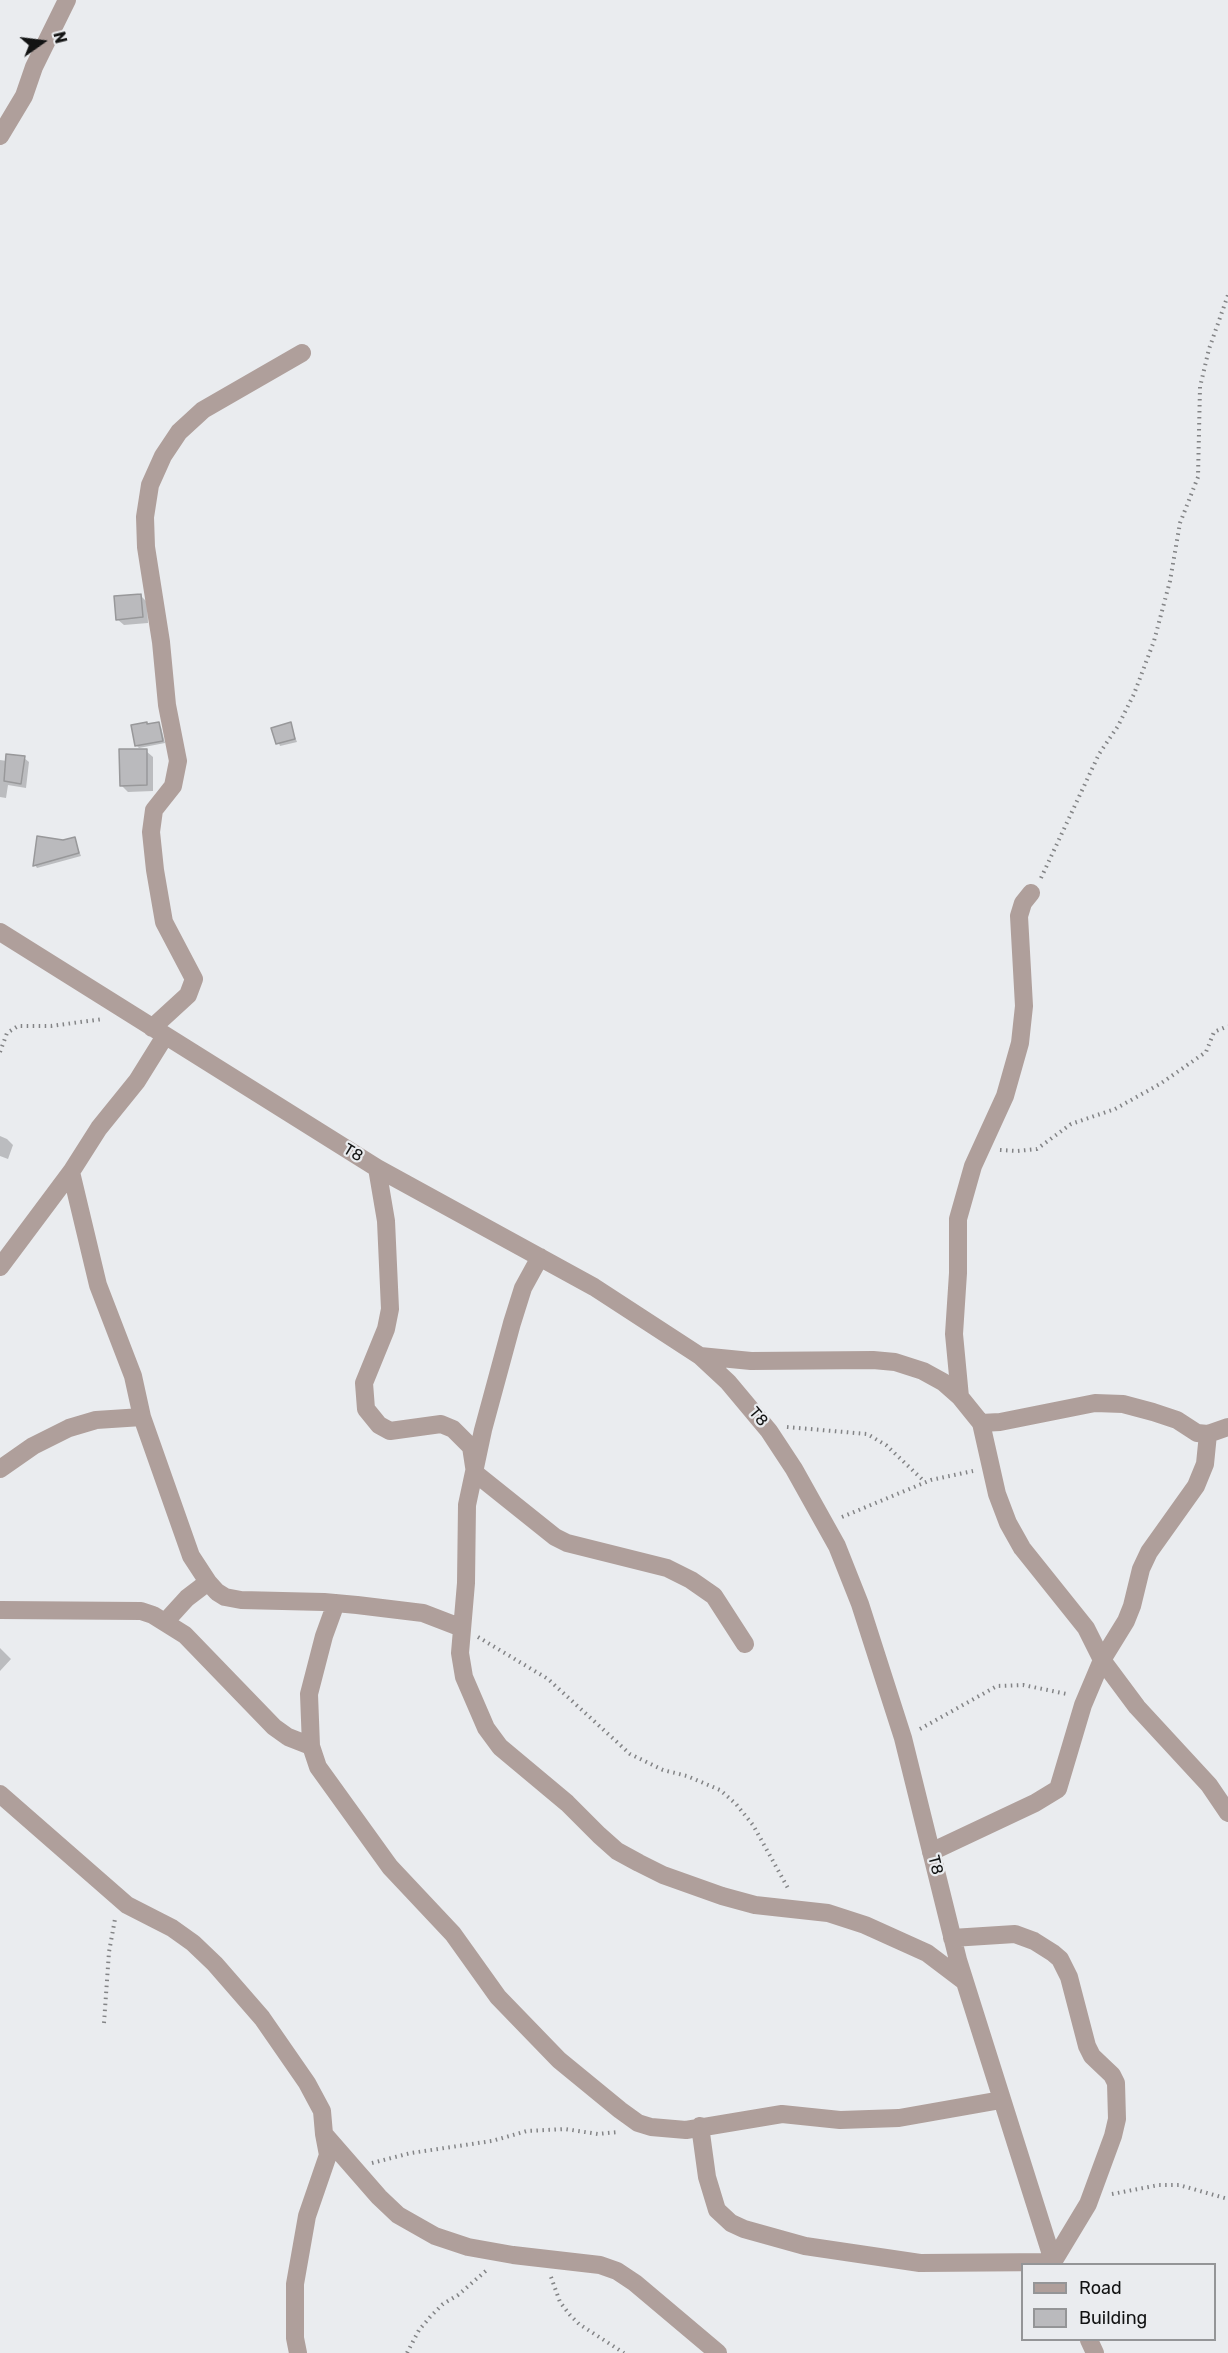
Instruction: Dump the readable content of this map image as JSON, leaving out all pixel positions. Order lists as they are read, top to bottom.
{
  "streets": {
    "street": ["T8"]
  },
  "legend": ["Road", "Building"],
  "north": "right"
}
